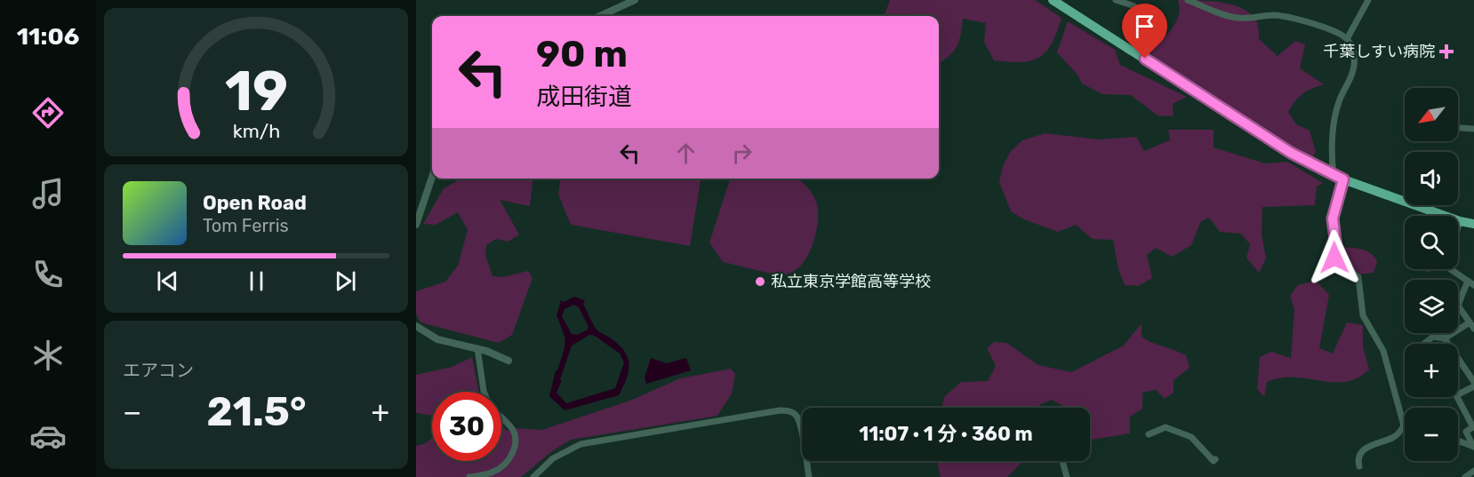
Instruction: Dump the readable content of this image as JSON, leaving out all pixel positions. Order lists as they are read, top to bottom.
{
  "places": {
    "health": ["千葉しすい病院"],
    "other": ["私立東京学館高等学校"]
  },
  "north": "bottom left",
  "page": {
    "tabs": "11:06",
    "turn": ["90 m", "成田街道"],
    "map_buttons": ["+", "−"],
    "song": ["Open Road", "Tom Ferris"],
    "tile": "エアコン",
    "heat": ["−", "21.5°", "+"],
    "limit": "30",
    "trip": "11:07 · 1 分 · 360 m",
    "gauge": ["19", "km/h"]
  }
}
